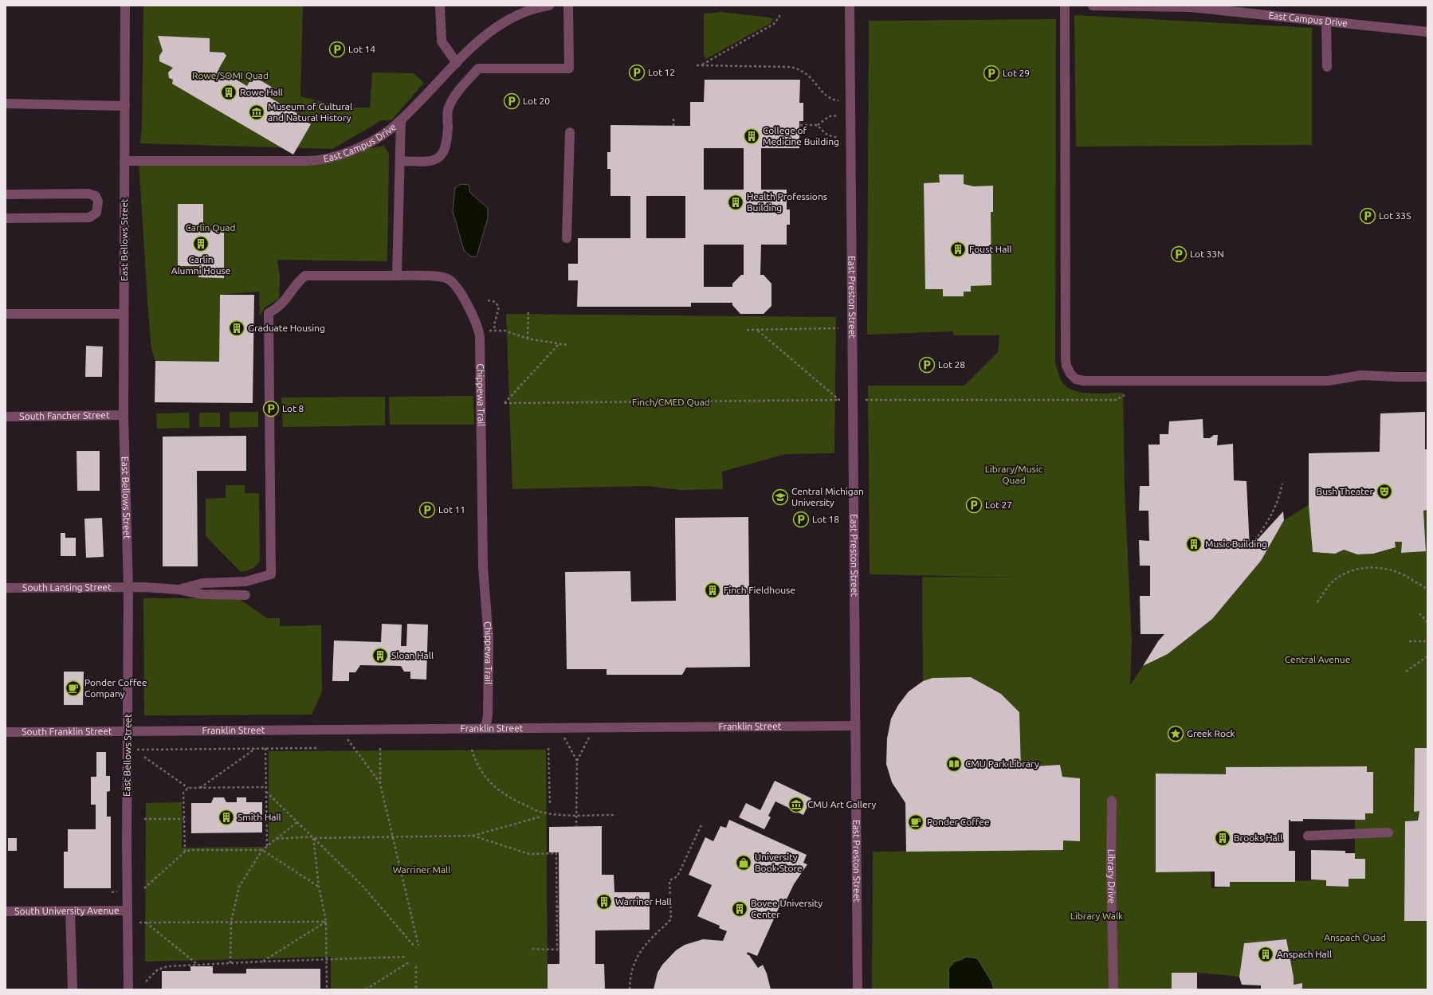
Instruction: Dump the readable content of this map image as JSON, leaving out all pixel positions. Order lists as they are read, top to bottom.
{
  "streets": {
    "street": [
      "East Campus Drive",
      "East Bellows Street",
      "East Preston Street",
      "Chippewa Trail",
      "South Fancher Street",
      "South Lansing Street",
      "Franklin Street",
      "South Franklin Street",
      "Library Drive",
      "South University Avenue"
    ]
  },
  "crossings": [
    ["East Campus Drive", "East Bellows Street"],
    ["East Bellows Street", "South Fancher Street"],
    ["East Bellows Street", "South Lansing Street"],
    ["East Bellows Street", "Franklin Street"],
    ["East Bellows Street", "South Franklin Street"],
    ["East Bellows Street", "South University Avenue"],
    ["East Preston Street", "Franklin Street"],
    ["Chippewa Trail", "South Lansing Street"],
    ["Chippewa Trail", "Franklin Street"],
    ["Franklin Street", "South Franklin Street"]
  ],
  "parks": [
    "Rowe/SOMI Quad",
    "Carlin Quad",
    "Finch/CMED Quad",
    "Library/Music Quad",
    "Central Avenue",
    "Warriner Mall",
    "Library Walk",
    "Anspach Quad"
  ],
  "places": {
    "parking": [
      "Lot 14",
      "Lot 12",
      "Lot 29",
      "Lot 20",
      "Lot 33S",
      "Lot 33N",
      "Lot 28",
      "Lot 8",
      "Lot 27",
      "Lot 11",
      "Lot 18"
    ],
    "building": [
      "Rowe Hall",
      "College of Medicine Building",
      "Health Professions Building",
      "Carlin Alumni House",
      "Foust Hall",
      "Graduate Housing",
      "Music Building",
      "Finch Fieldhouse",
      "Sloan Hall",
      "Smith Hall",
      "Brooks Hall",
      "Warriner Hall",
      "Bovee University Center",
      "Anspach Hall"
    ],
    "museum": ["Museum of Cultural and Natural History", "CMU Art Gallery"],
    "theatre": ["Bush Theater"],
    "school or university": ["Central Michigan University"],
    "cafe": ["Ponder Coffee Company", "Ponder Coffee"],
    "place": ["Greek Rock"],
    "library": ["CMU Park Library"],
    "shop": ["University Book Store"]
  }
}
